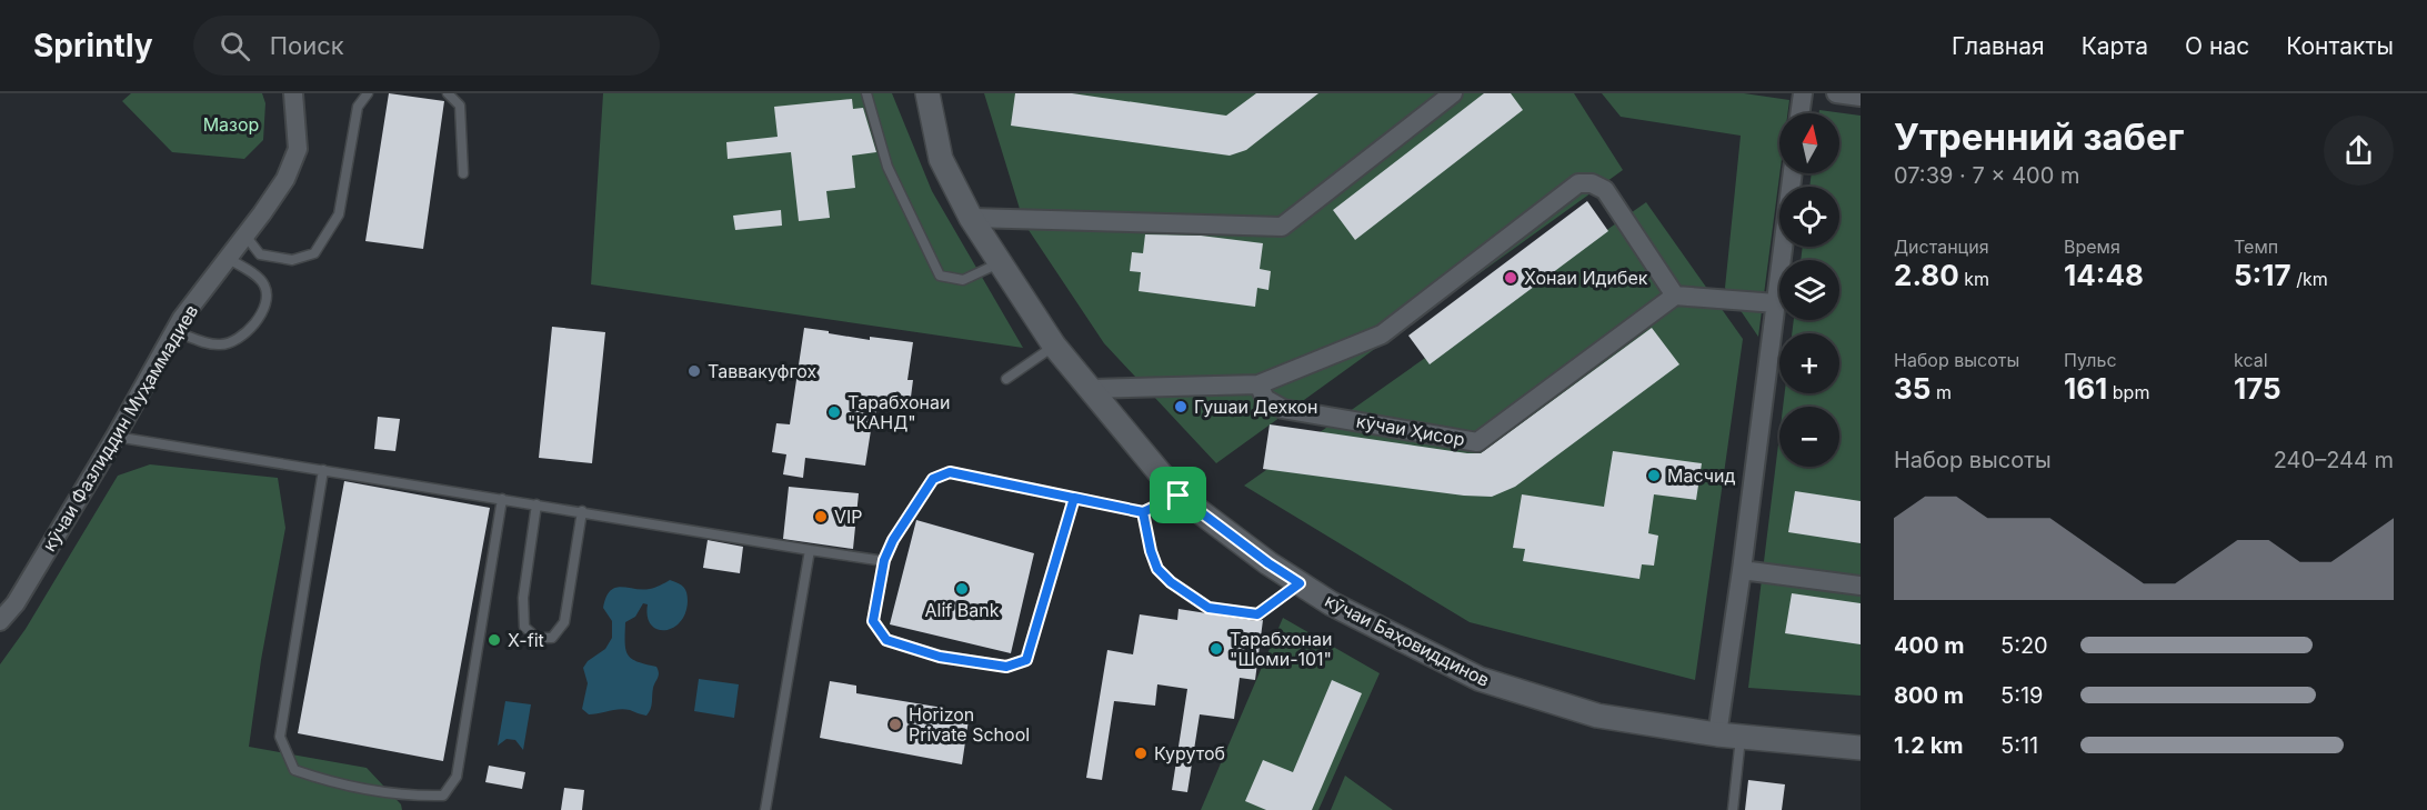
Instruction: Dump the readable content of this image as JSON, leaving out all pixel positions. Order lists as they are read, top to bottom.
{
  "streets": {
    "street": ["кӯчаи Фазлиддин Муҳаммадиев", "кӯчаи Ҳисор", "кӯчаи Баҳовиддинов"]
  },
  "parks": ["Мазор"],
  "places": [
    "Хонаи Идибек",
    "Таввакуфгох",
    "Гушаи Дехкон",
    "Тарабхонаи \"КАНД\"",
    "Масчид",
    "VIP",
    "Alif Bank",
    "X-fit",
    "Тарабхонаи \"Шоми-101\"",
    "Horizon Private School",
    "Курутоб"
  ],
  "north": "top",
  "page": {
    "header": "Sprintly",
    "search": "Поиск",
    "nav": [
      "Главная",
      "Карта",
      "О нас",
      "Контакты"
    ],
    "heading": ["Утренний забег", "07:39 · 7 × 400 m"],
    "map_buttons": ["+", "−"],
    "stats": [
      ["Дистанция", "2.80 km"],
      ["Время", "14:48"],
      ["Темп", "5:17 /km"],
      ["Набор высоты", "35 m"],
      ["Пульс", "161 bpm"],
      ["kcal", "175"]
    ],
    "chart": ["Набор высоты", "240–244 m"],
    "list": [
      {
        "name": "400 m",
        "note": "5:20"
      },
      {
        "name": "800 m",
        "note": "5:19"
      },
      {
        "name": "1.2 km",
        "note": "5:11"
      }
    ]
  }
}
